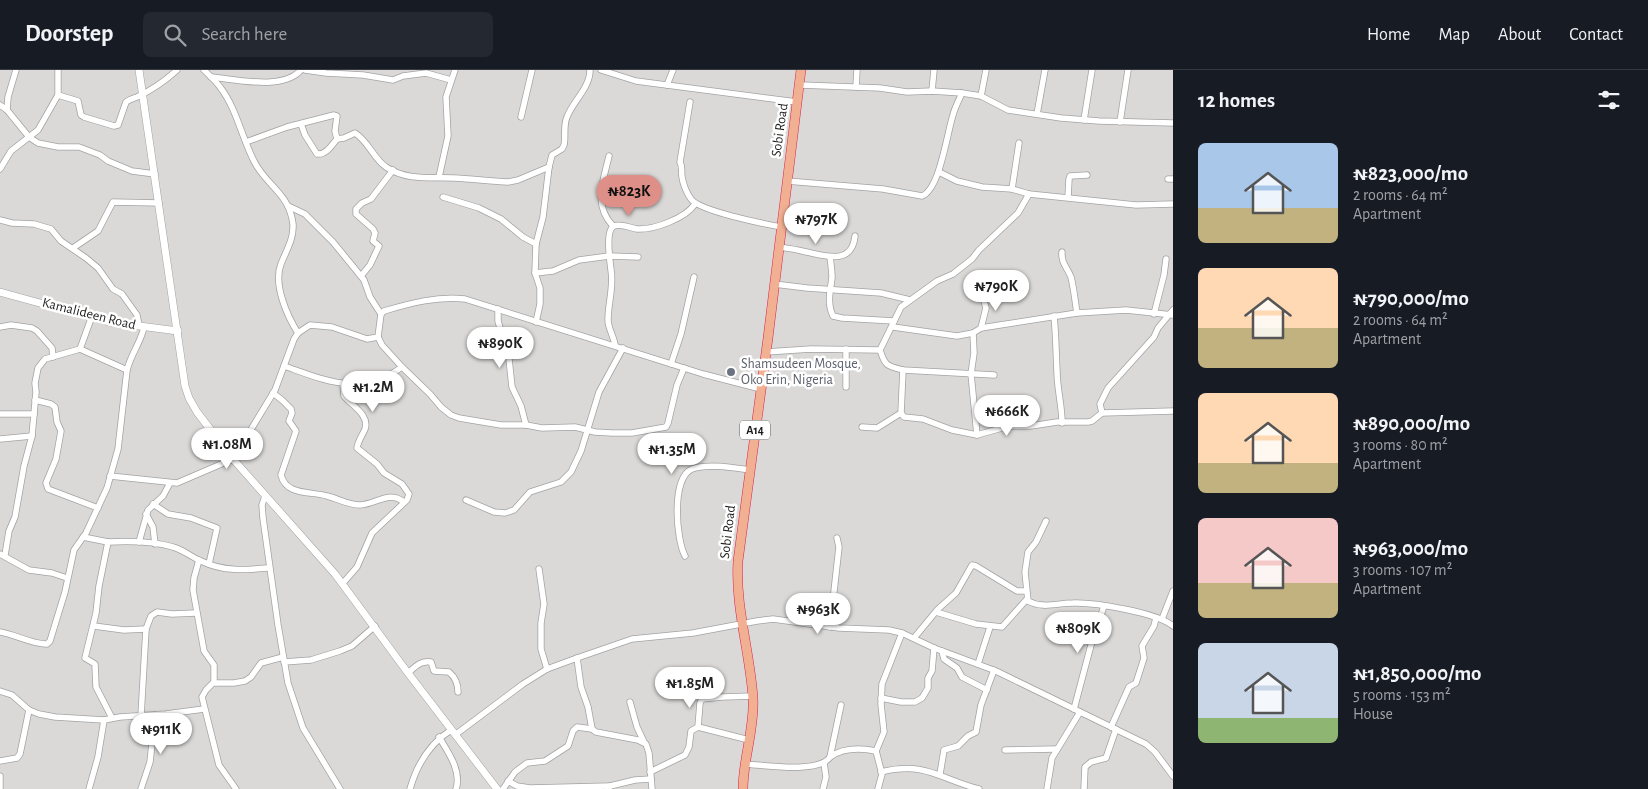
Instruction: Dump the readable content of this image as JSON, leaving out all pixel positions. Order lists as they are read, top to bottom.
{
  "streets": {
    "highway": ["Sobi Road", "A14"],
    "street": ["Kamalideen Road"]
  },
  "places": ["Shamsudeen Mosque, Oko Erin, Nigeria"],
  "page": {
    "header": "Doorstep",
    "search": "Search here",
    "nav": [
      "Home",
      "Map",
      "About",
      "Contact"
    ],
    "heading": "12 homes",
    "list": [
      {
        "name": "₦823,000/mo",
        "note": "2 rooms · 64 m² · Apartment"
      },
      {
        "name": "₦790,000/mo",
        "note": "2 rooms · 64 m² · Apartment"
      },
      {
        "name": "₦890,000/mo",
        "note": "3 rooms · 80 m² · Apartment"
      },
      {
        "name": "₦963,000/mo",
        "note": "3 rooms · 107 m² · Apartment"
      },
      {
        "name": "₦1,850,000/mo",
        "note": "5 rooms · 153 m² · House"
      }
    ],
    "price": [
      "₦823K",
      "₦797K",
      "₦790K",
      "₦890K",
      "₦1.2M",
      "₦666K",
      "₦1.08M",
      "₦1.35M",
      "₦963K",
      "₦809K",
      "₦1.85M",
      "₦911K"
    ]
  }
}
